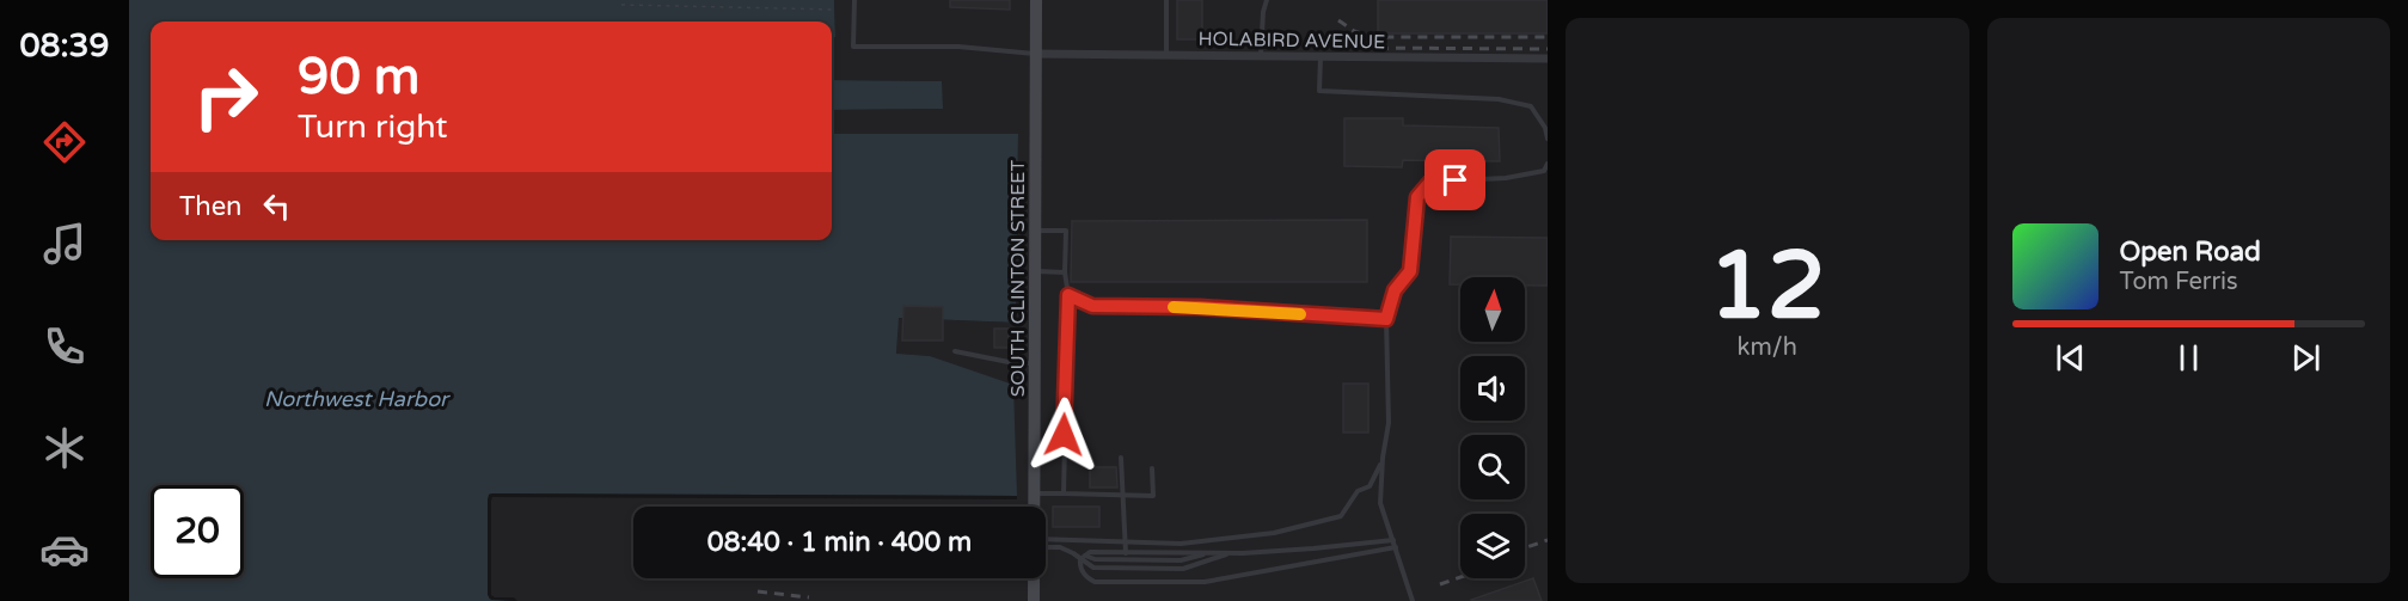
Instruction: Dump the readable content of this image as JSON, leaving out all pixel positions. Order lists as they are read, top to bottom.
{
  "streets": {
    "main road": ["SOUTH CLINTON STREET"],
    "street": ["HOLABIRD AVENUE"]
  },
  "crossings": [
    ["HOLABIRD AVENUE", "SOUTH CLINTON STREET"]
  ],
  "water": ["Northwest Harbor"],
  "north": "top",
  "page": {
    "tabs": "08:39",
    "tile": ["12", "km/h"],
    "turn": ["90 m", "Turn right"],
    "then": "Then",
    "song": ["Open Road", "Tom Ferris"],
    "limit": "20",
    "trip": "08:40 · 1 min · 400 m"
  }
}
